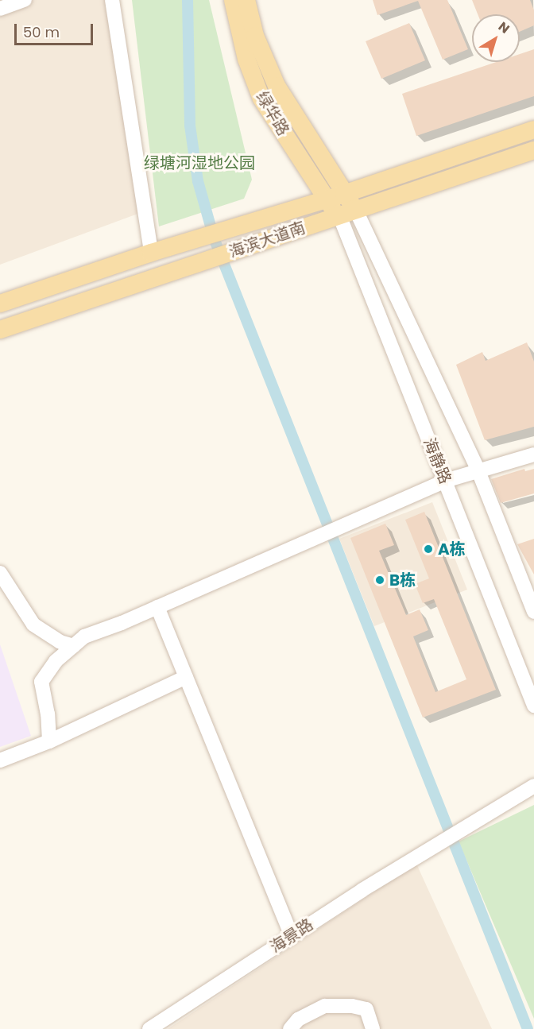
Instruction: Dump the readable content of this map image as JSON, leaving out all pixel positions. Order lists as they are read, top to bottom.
{
  "streets": {
    "main road": ["绿华路", "海滨大道南"],
    "street": ["海静路", "海景路"]
  },
  "crossings": [
    ["绿华路", "海滨大道南"],
    ["绿华路", "海静路"],
    ["海滨大道南", "海静路"]
  ],
  "parks": ["绿塘河湿地公园"],
  "places": ["A栋", "B栋"],
  "scale_bar": "50 m",
  "north": "top right"
}
